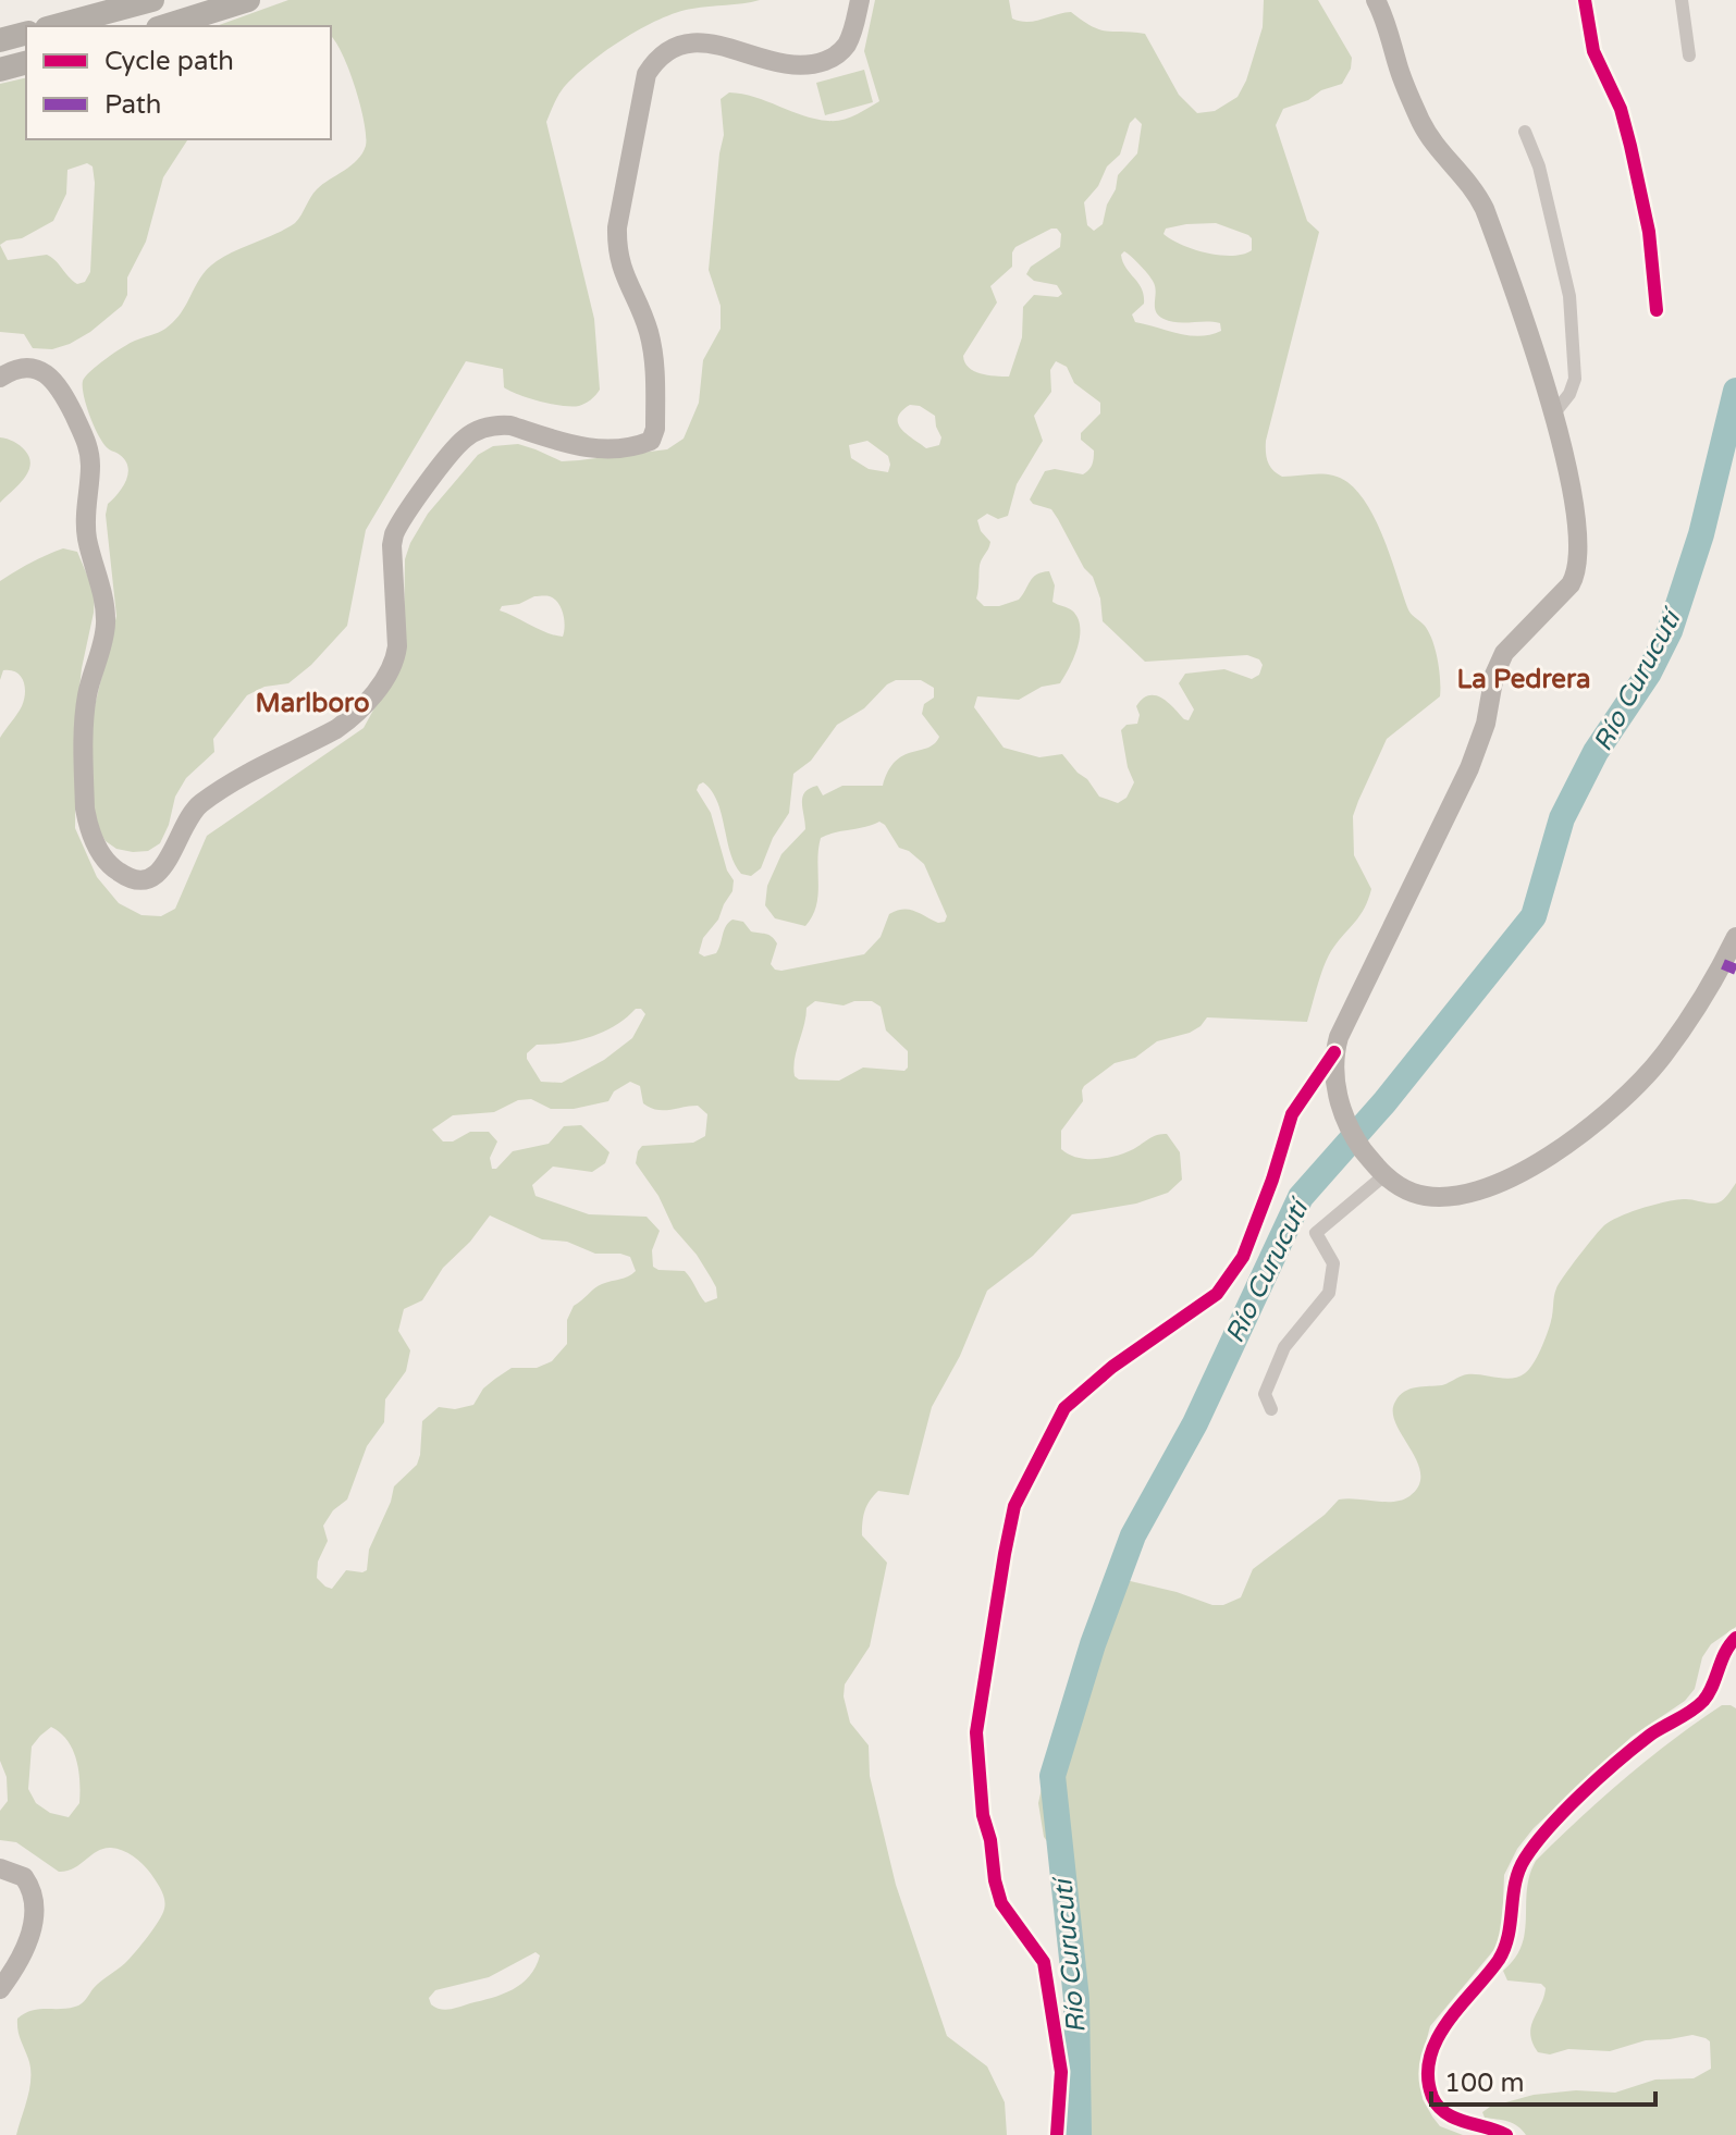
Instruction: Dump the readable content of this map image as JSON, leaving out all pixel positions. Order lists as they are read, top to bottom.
{
  "districts": ["La Pedrera", "Marlboro"],
  "water": ["Río Curucutí"],
  "legend": ["Cycle path", "Path"],
  "scale_bar": "100 m"
}
